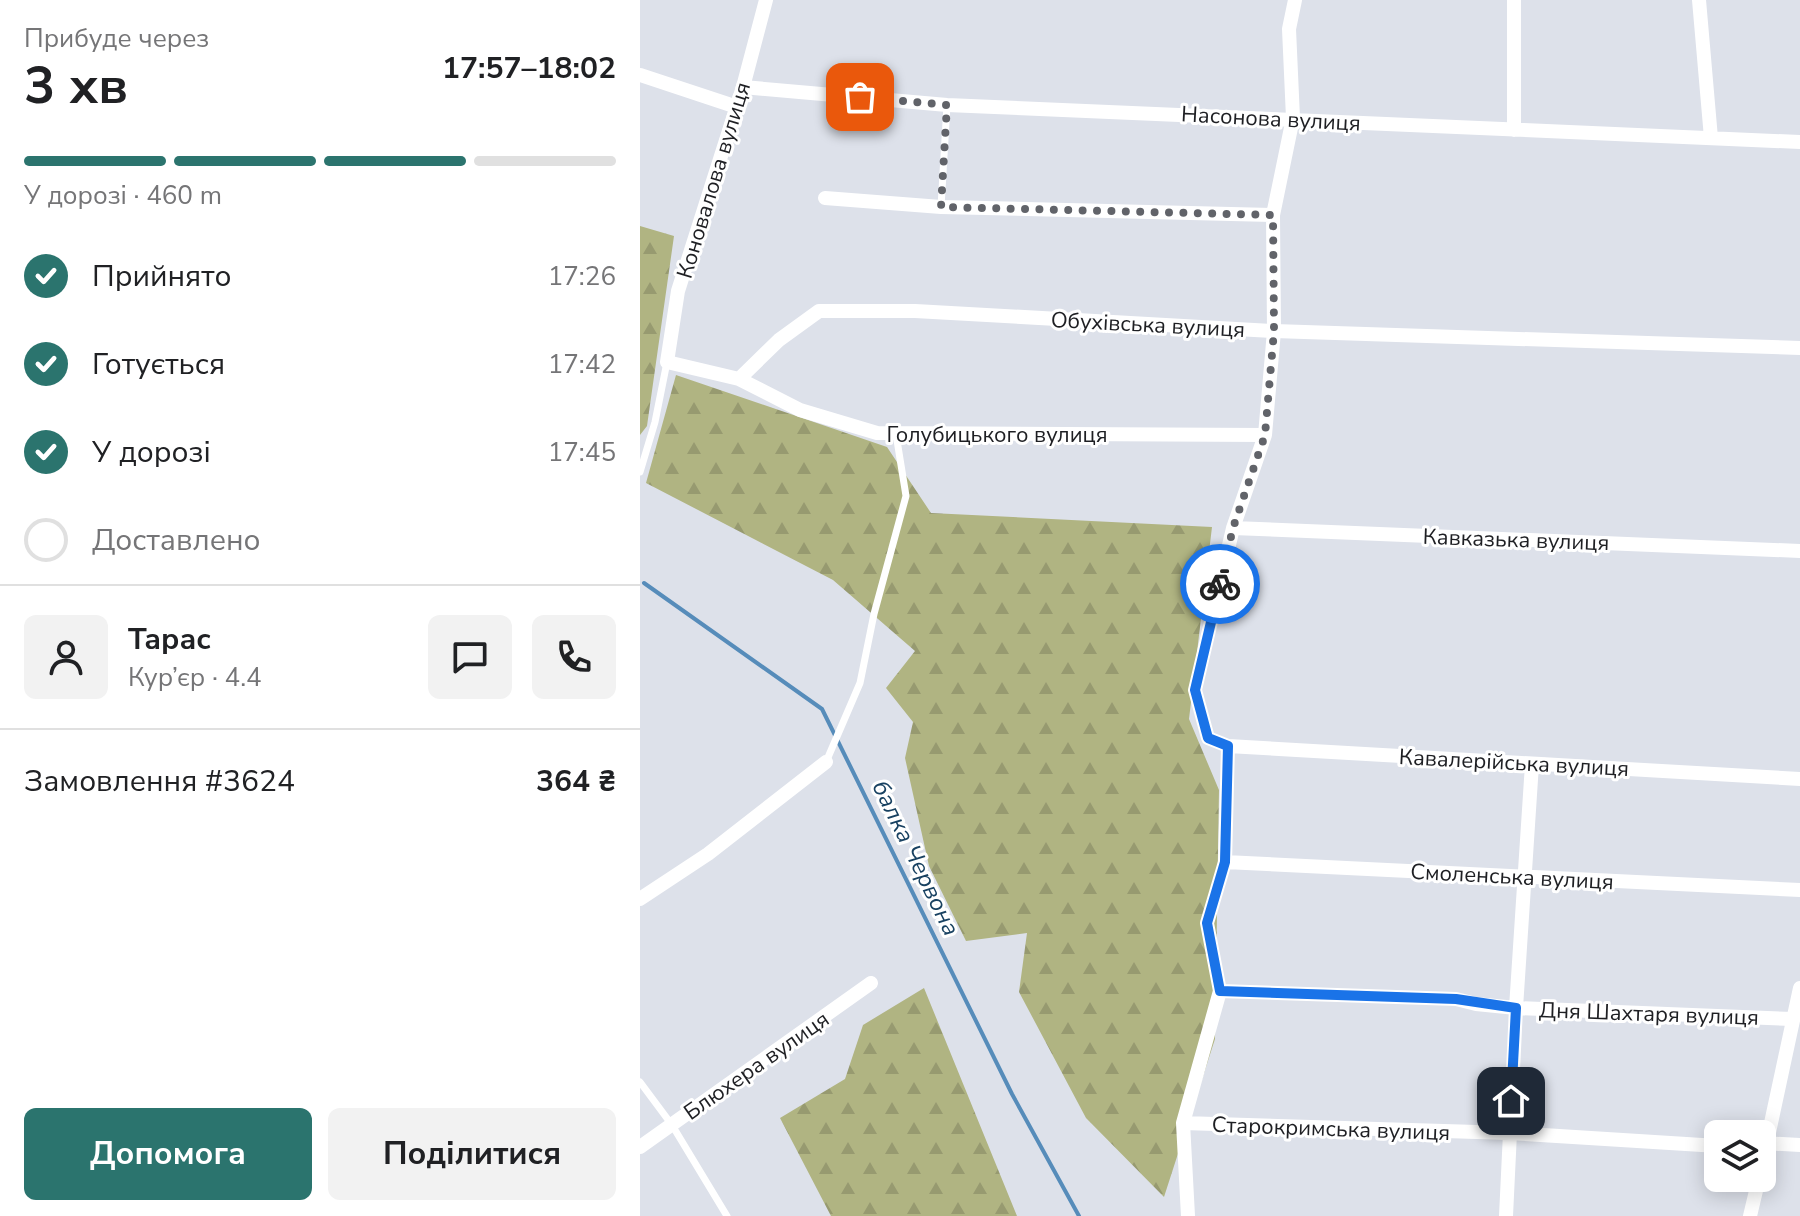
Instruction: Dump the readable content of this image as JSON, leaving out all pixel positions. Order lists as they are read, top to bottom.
{
  "streets": {
    "street": [
      "Насонова вулиця",
      "Коновалова вулиця",
      "Обухівська вулиця",
      "Голубицького вулиця",
      "Кавказька вулиця",
      "Кавалерійська вулиця",
      "Смоленська вулиця",
      "Дня Шахтаря вулиця",
      "Блюхера вулиця",
      "Старокримська вулиця"
    ]
  },
  "crossings": [
    ["Насонова вулиця", "Коновалова вулиця"],
    ["Обухівська вулиця", "Голубицького вулиця"]
  ],
  "water": ["балка Червона"],
  "page": {
    "heading": ["3 хв", "Прибуде через", "17:57–18:02"],
    "panel": [
      "Тарас",
      "Кур’єр · 4.4",
      "Замовлення #3624",
      "364 ₴"
    ],
    "bar": "У дорозі · 460 m",
    "list": [
      ["Прийнято", "17:26"],
      ["Готується", "17:42"],
      ["У дорозі", "17:45"],
      "Доставлено"
    ],
    "buttons": ["Допомога", "Поділитися"]
  }
}
